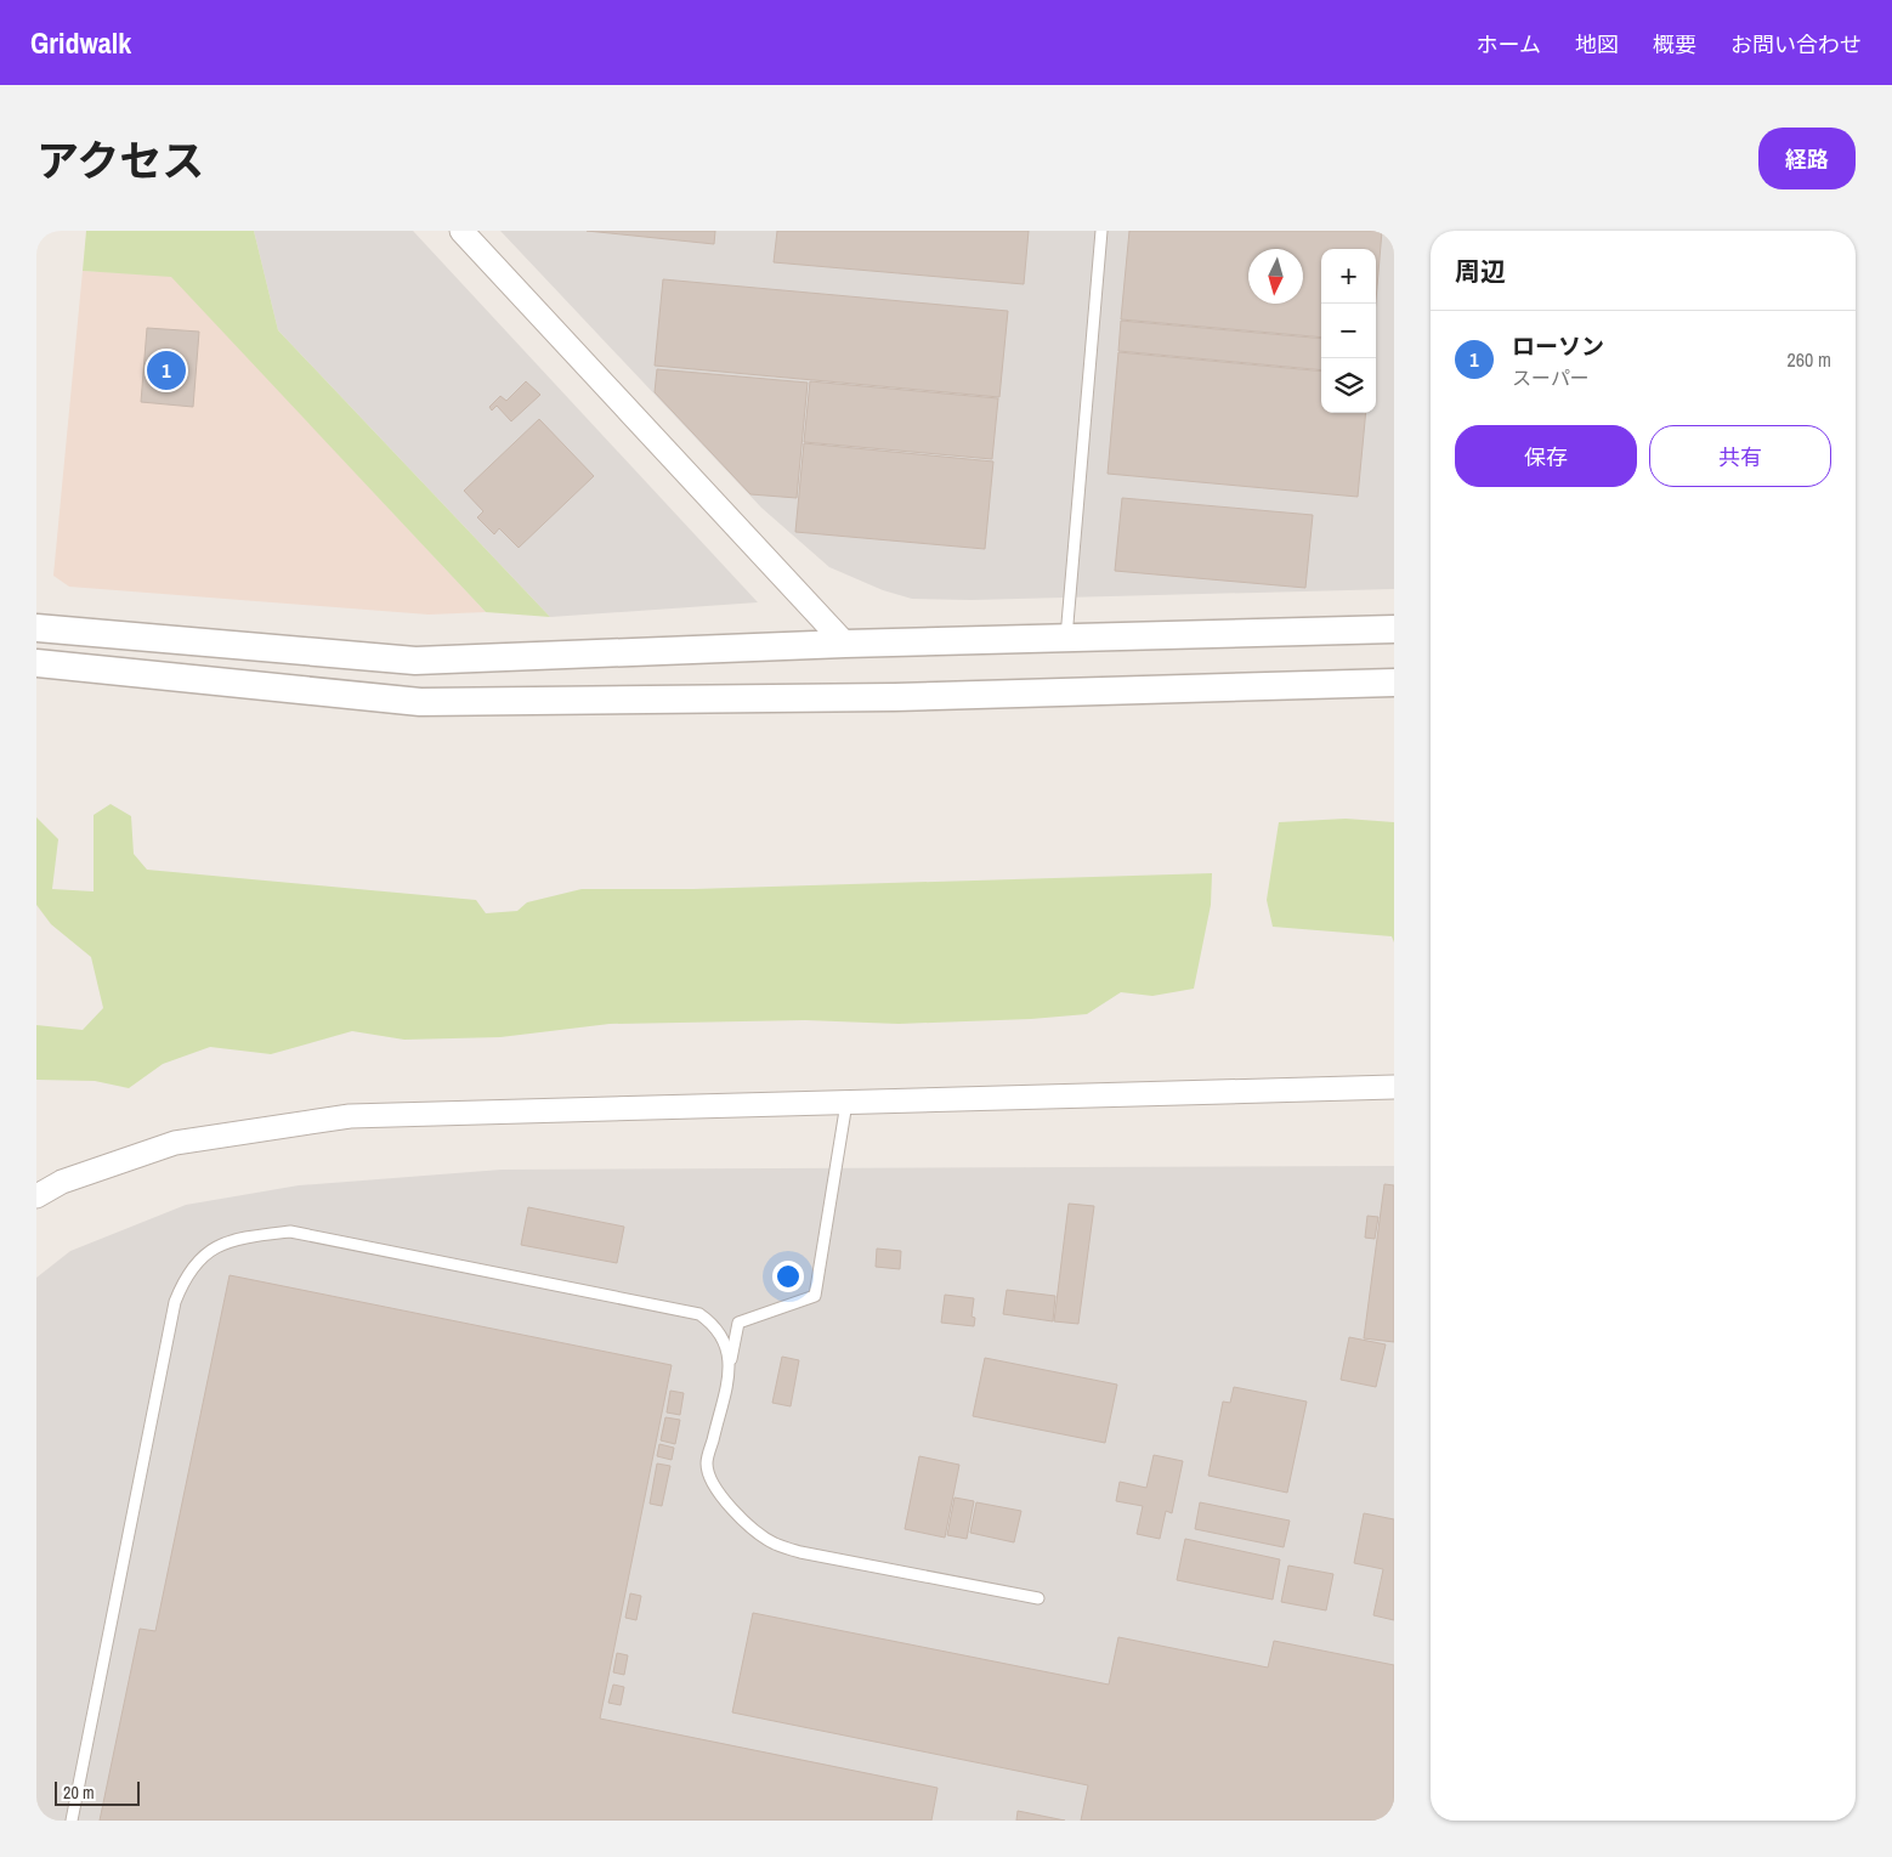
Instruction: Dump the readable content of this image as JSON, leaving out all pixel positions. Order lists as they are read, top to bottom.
{
  "scale_bar": "20 m",
  "north": "bottom",
  "page": {
    "header": "Gridwalk",
    "nav": [
      "ホーム",
      "地図",
      "概要",
      "お問い合わせ"
    ],
    "title": "アクセス",
    "buttons": [
      "経路",
      ["保存", "共有"]
    ],
    "heading": "周辺",
    "map_buttons": ["+", "−"],
    "list": [
      {
        "mark": "1",
        "name": "ローソン",
        "note": "スーパー",
        "value": "260 m"
      }
    ],
    "pins": "1",
    "scale": "20 m"
  }
}
